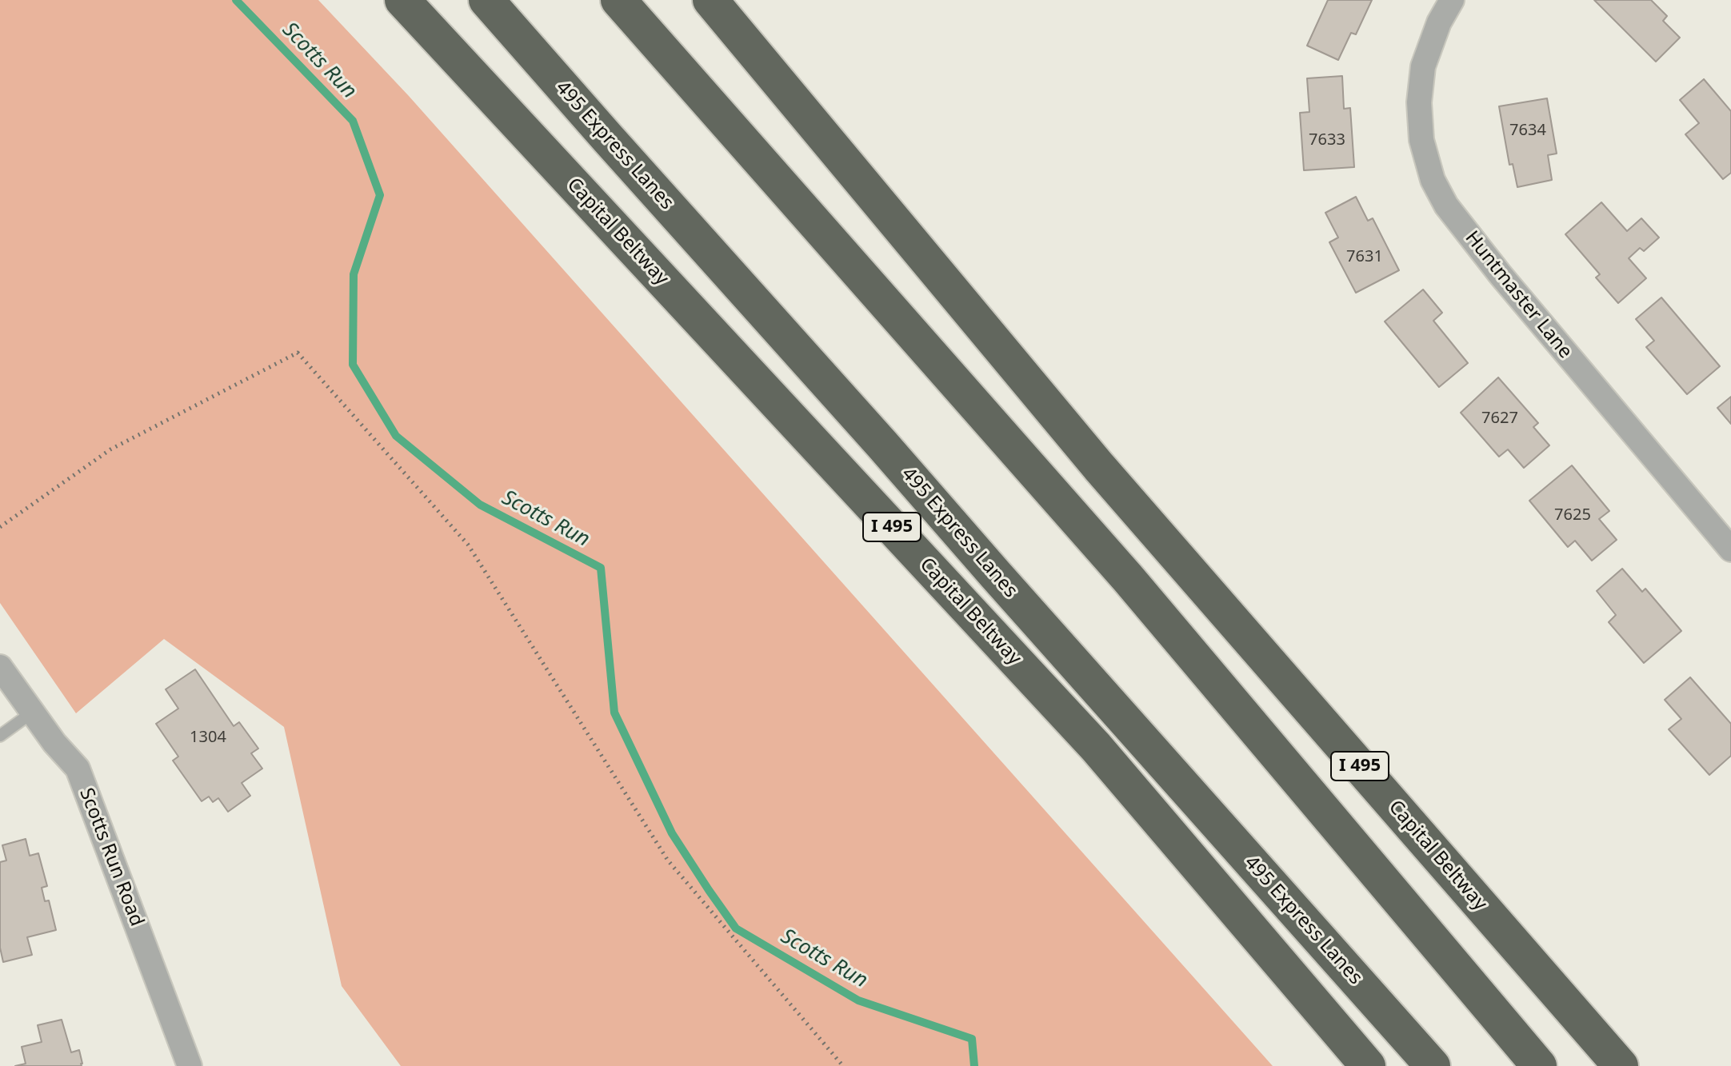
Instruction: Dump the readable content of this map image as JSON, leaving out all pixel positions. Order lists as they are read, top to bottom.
{
  "streets": {
    "highway": ["495 Express Lanes", "Capital Beltway", "I 495"],
    "street": ["Huntmaster Lane", "Scotts Run Road"]
  },
  "water": ["Scotts Run"],
  "house_numbers": [
    "7634",
    "7633",
    "7631",
    "7627",
    "7625",
    "1304"
  ]
}
